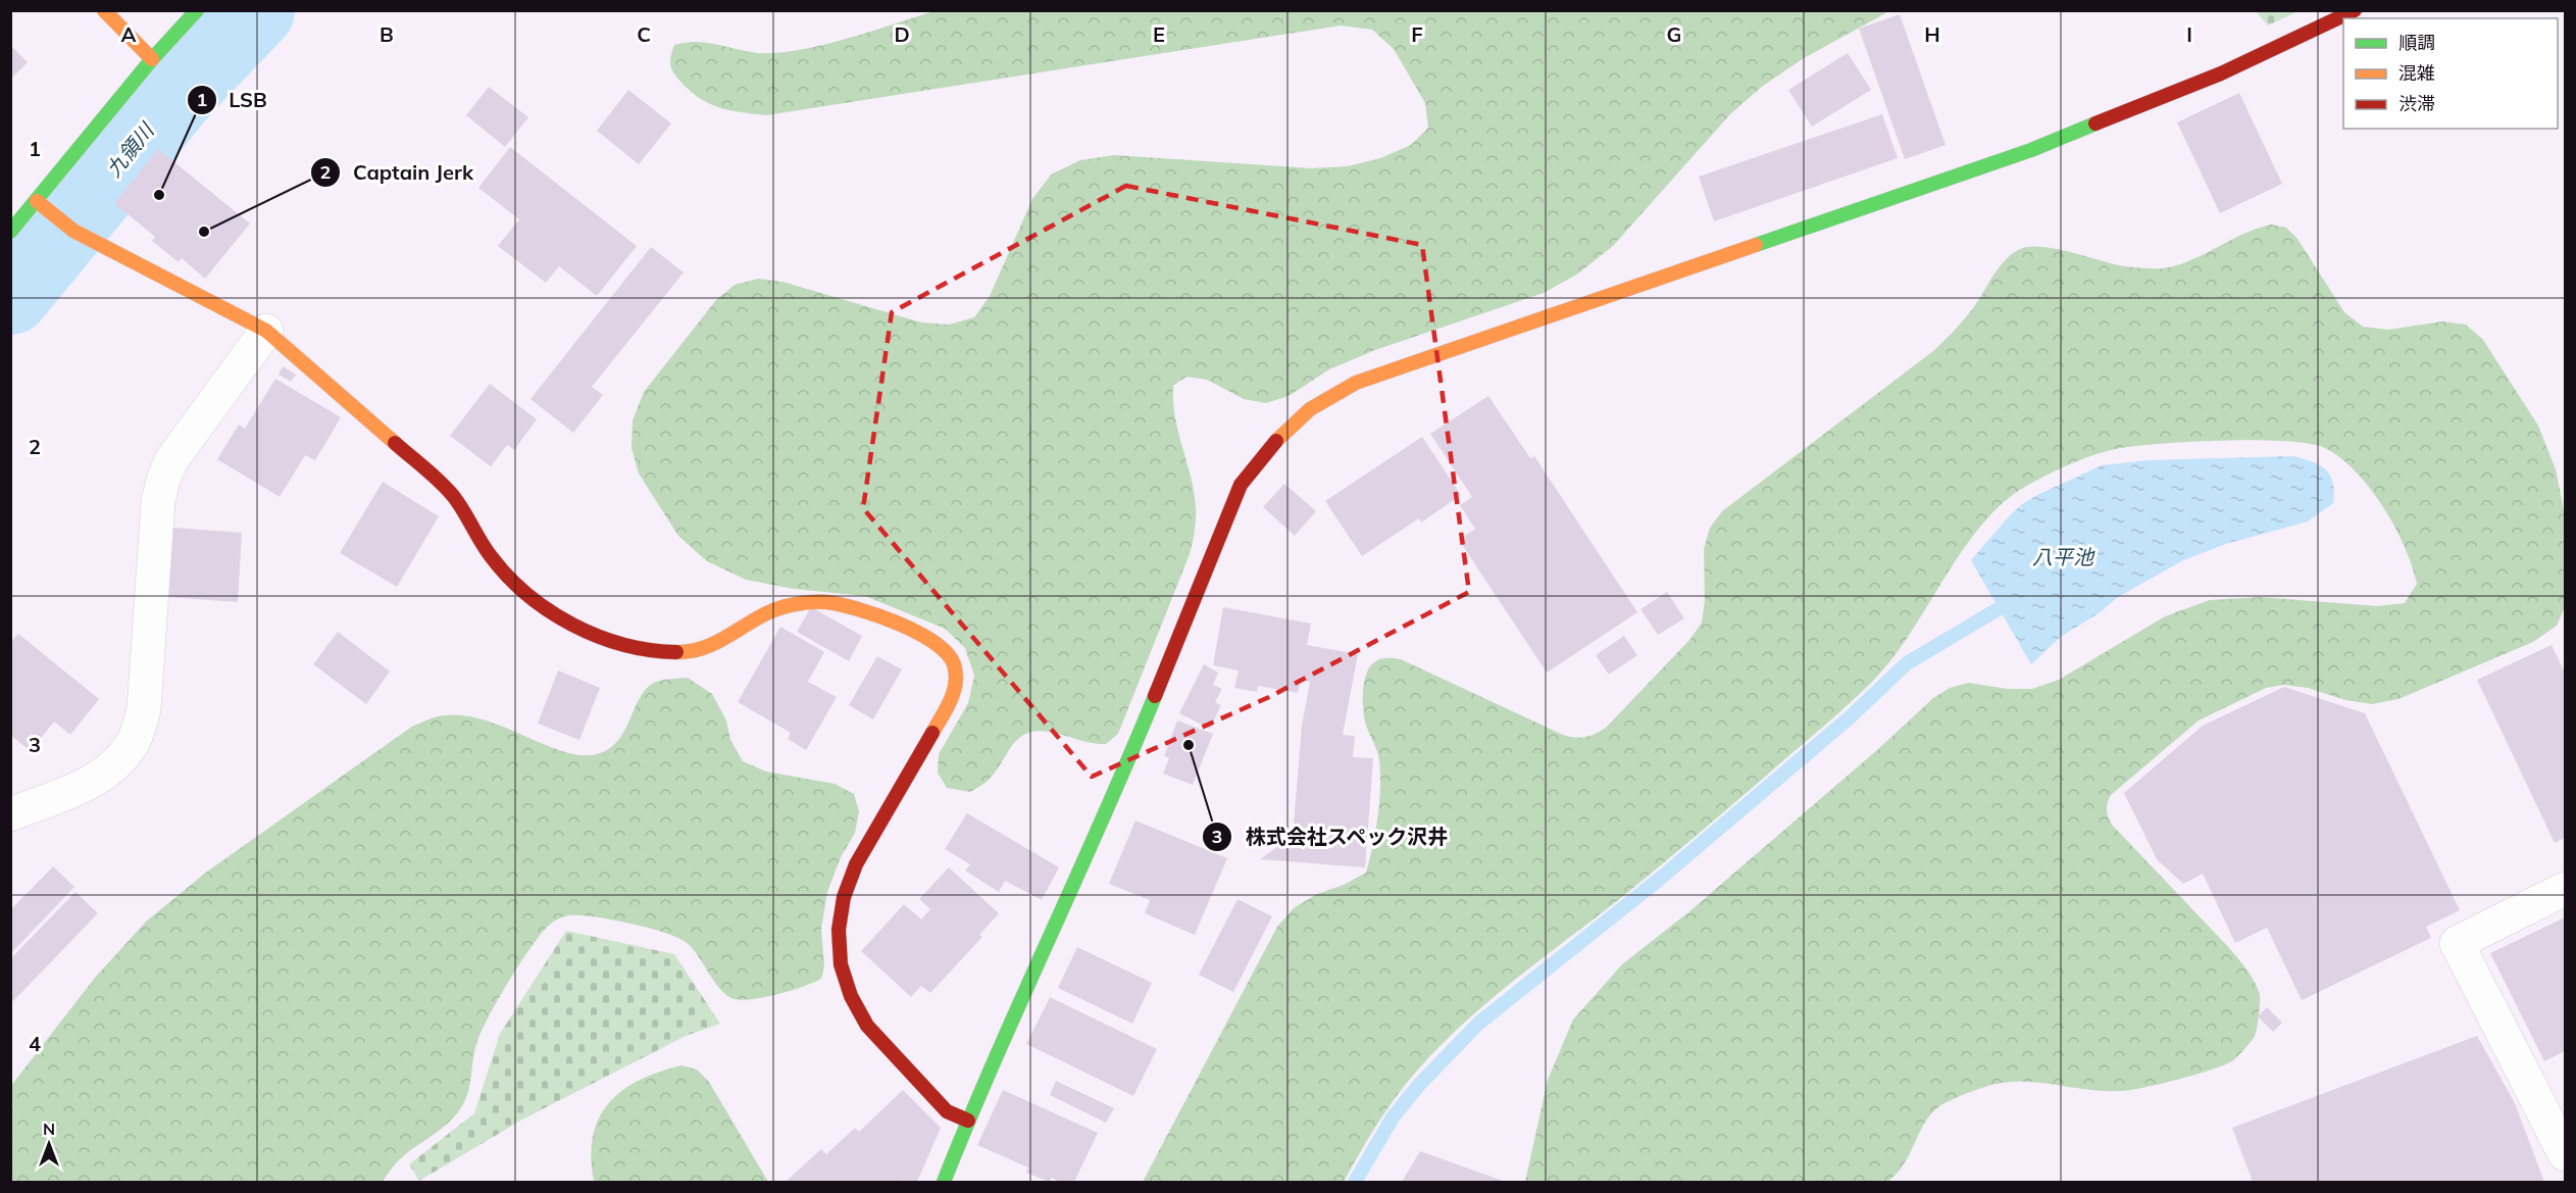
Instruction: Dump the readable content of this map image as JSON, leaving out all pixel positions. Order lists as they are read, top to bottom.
{
  "water": ["九領川", "八平池"],
  "places": ["LSB", "Captain Jerk", "株式会社スペック沢井"],
  "legend": ["順調", "混雑", "渋滞"],
  "north": "top",
  "grid": {
    "columns": [
      "A",
      "B",
      "C",
      "D",
      "E",
      "F",
      "G",
      "H",
      "I"
    ],
    "rows": [
      "1",
      "2",
      "3",
      "4"
    ]
  }
}
